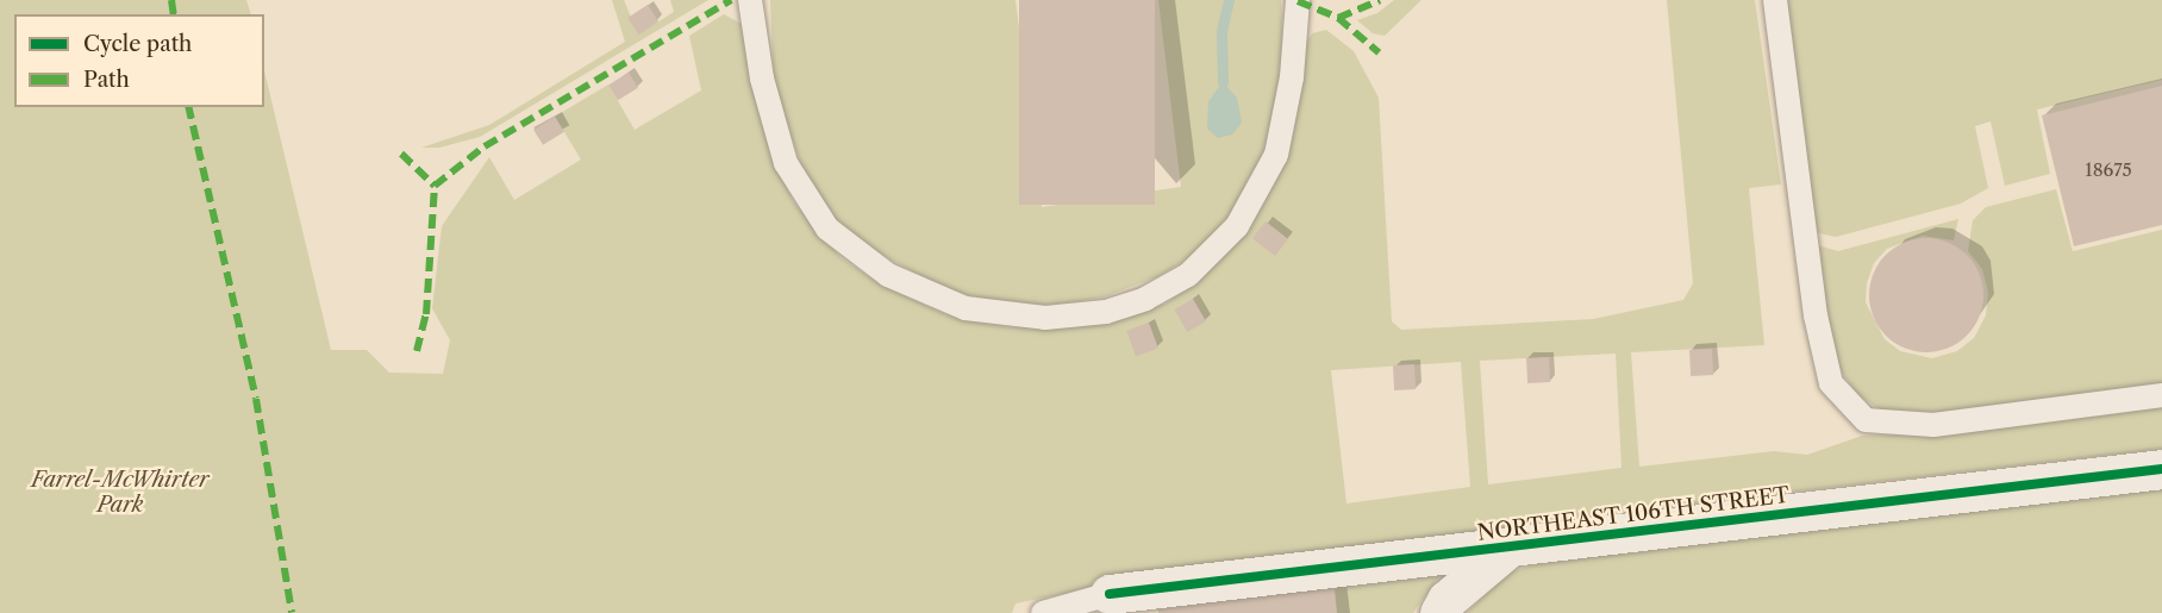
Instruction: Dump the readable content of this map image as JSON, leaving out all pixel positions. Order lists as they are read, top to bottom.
{
  "streets": {
    "street": ["NORTHEAST 106TH STREET"]
  },
  "parks": ["Farrel-McWhirter Park"],
  "house_numbers": ["18675"],
  "legend": ["Cycle path", "Path"]
}
